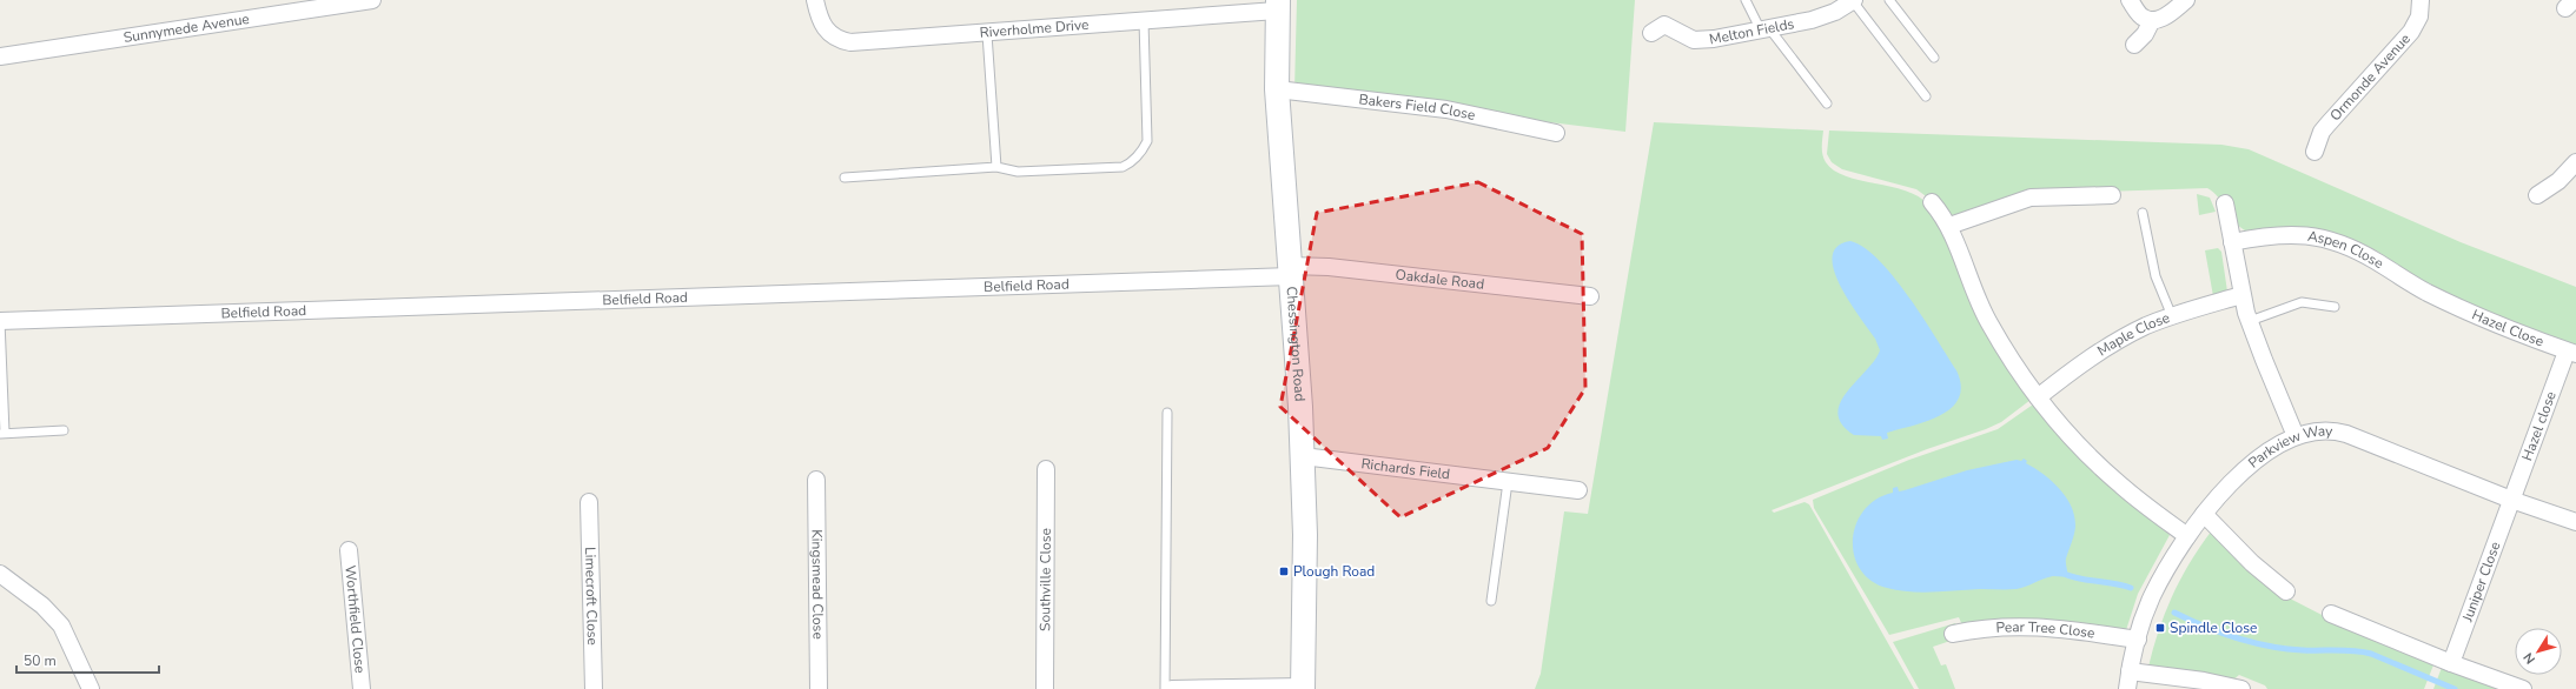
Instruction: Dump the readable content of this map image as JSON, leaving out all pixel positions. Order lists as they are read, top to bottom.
{
  "streets": {
    "main road": ["Chessington Road"],
    "street": [
      "Sunnymede Avenue",
      "Riverholme Drive",
      "Melton Fields",
      "Ormonde Avenue",
      "Bakers Field Close",
      "Aspen Close",
      "Oakdale Road",
      "Belfield Road",
      "Hazel Close",
      "Maple Close",
      "Hazel close",
      "Parkview Way",
      "Richards Field",
      "Southville Close",
      "Juniper Close",
      "Kingsmead Close",
      "Limecroft Close",
      "Worthfield Close",
      "Pear Tree Close"
    ]
  },
  "crossings": [
    ["Riverholme Drive", "Chessington Road"],
    ["Bakers Field Close", "Chessington Road"],
    ["Aspen Close", "Hazel Close"],
    ["Oakdale Road", "Belfield Road"],
    ["Oakdale Road", "Chessington Road"],
    ["Belfield Road", "Chessington Road"],
    ["Hazel Close", "Hazel close"],
    ["Chessington Road", "Richards Field"],
    ["Hazel close", "Parkview Way"],
    ["Hazel close", "Juniper Close"],
    ["Parkview Way", "Juniper Close"],
    ["Parkview Way", "Pear Tree Close"]
  ],
  "places": {
    "transit": ["Plough Road", "Spindle Close"]
  },
  "scale_bar": "50 m",
  "north": "bottom left"
}
